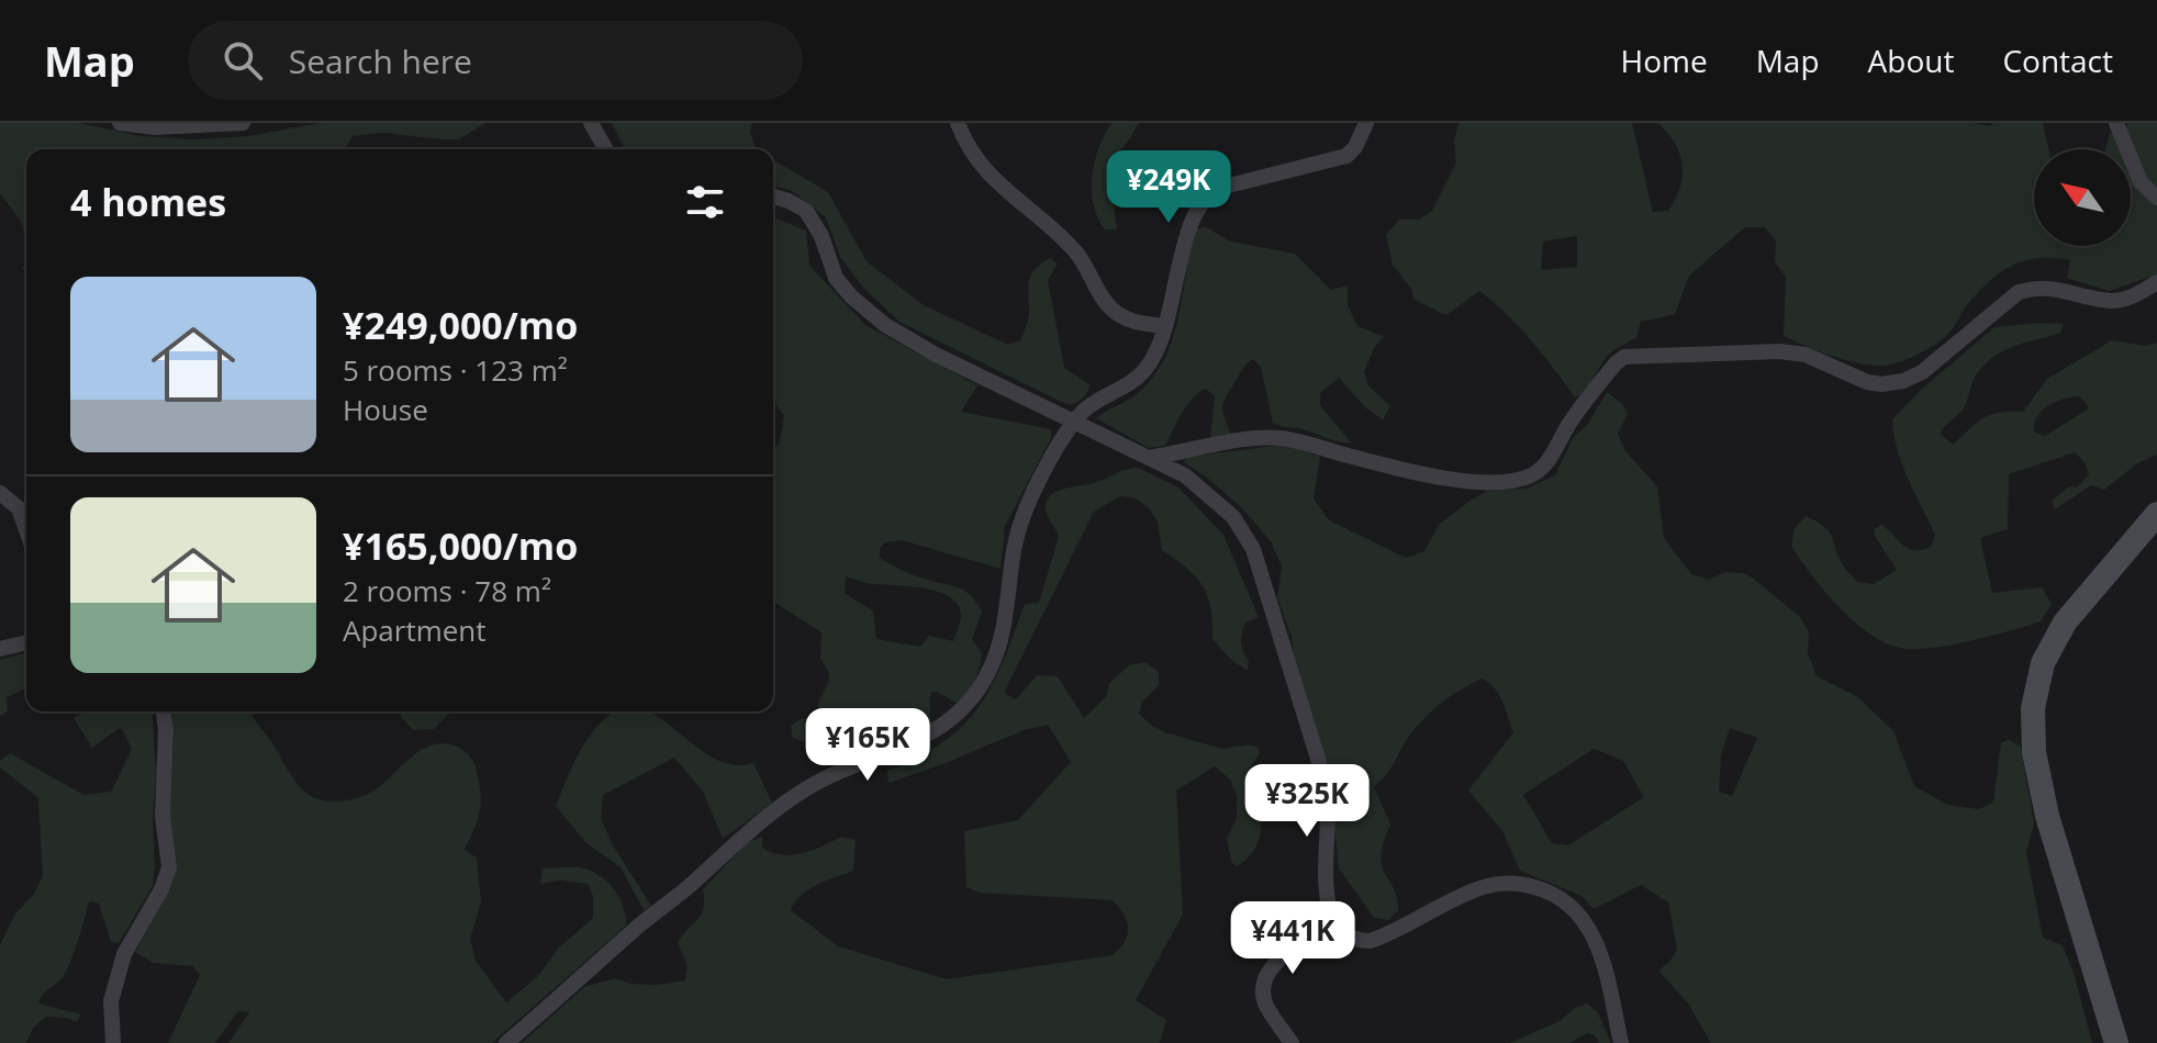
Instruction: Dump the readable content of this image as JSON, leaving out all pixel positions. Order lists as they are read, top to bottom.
{
  "north": "top left",
  "page": {
    "header": "Map",
    "search": "Search here",
    "nav": [
      "Home",
      "Map",
      "About",
      "Contact"
    ],
    "heading": "4 homes",
    "price": [
      "¥249K",
      "¥165K",
      "¥325K",
      "¥441K"
    ],
    "list": [
      {
        "name": "¥249,000/mo",
        "note": "5 rooms · 123 m² · House"
      },
      {
        "name": "¥165,000/mo",
        "note": "2 rooms · 78 m² · Apartment"
      }
    ]
  }
}
